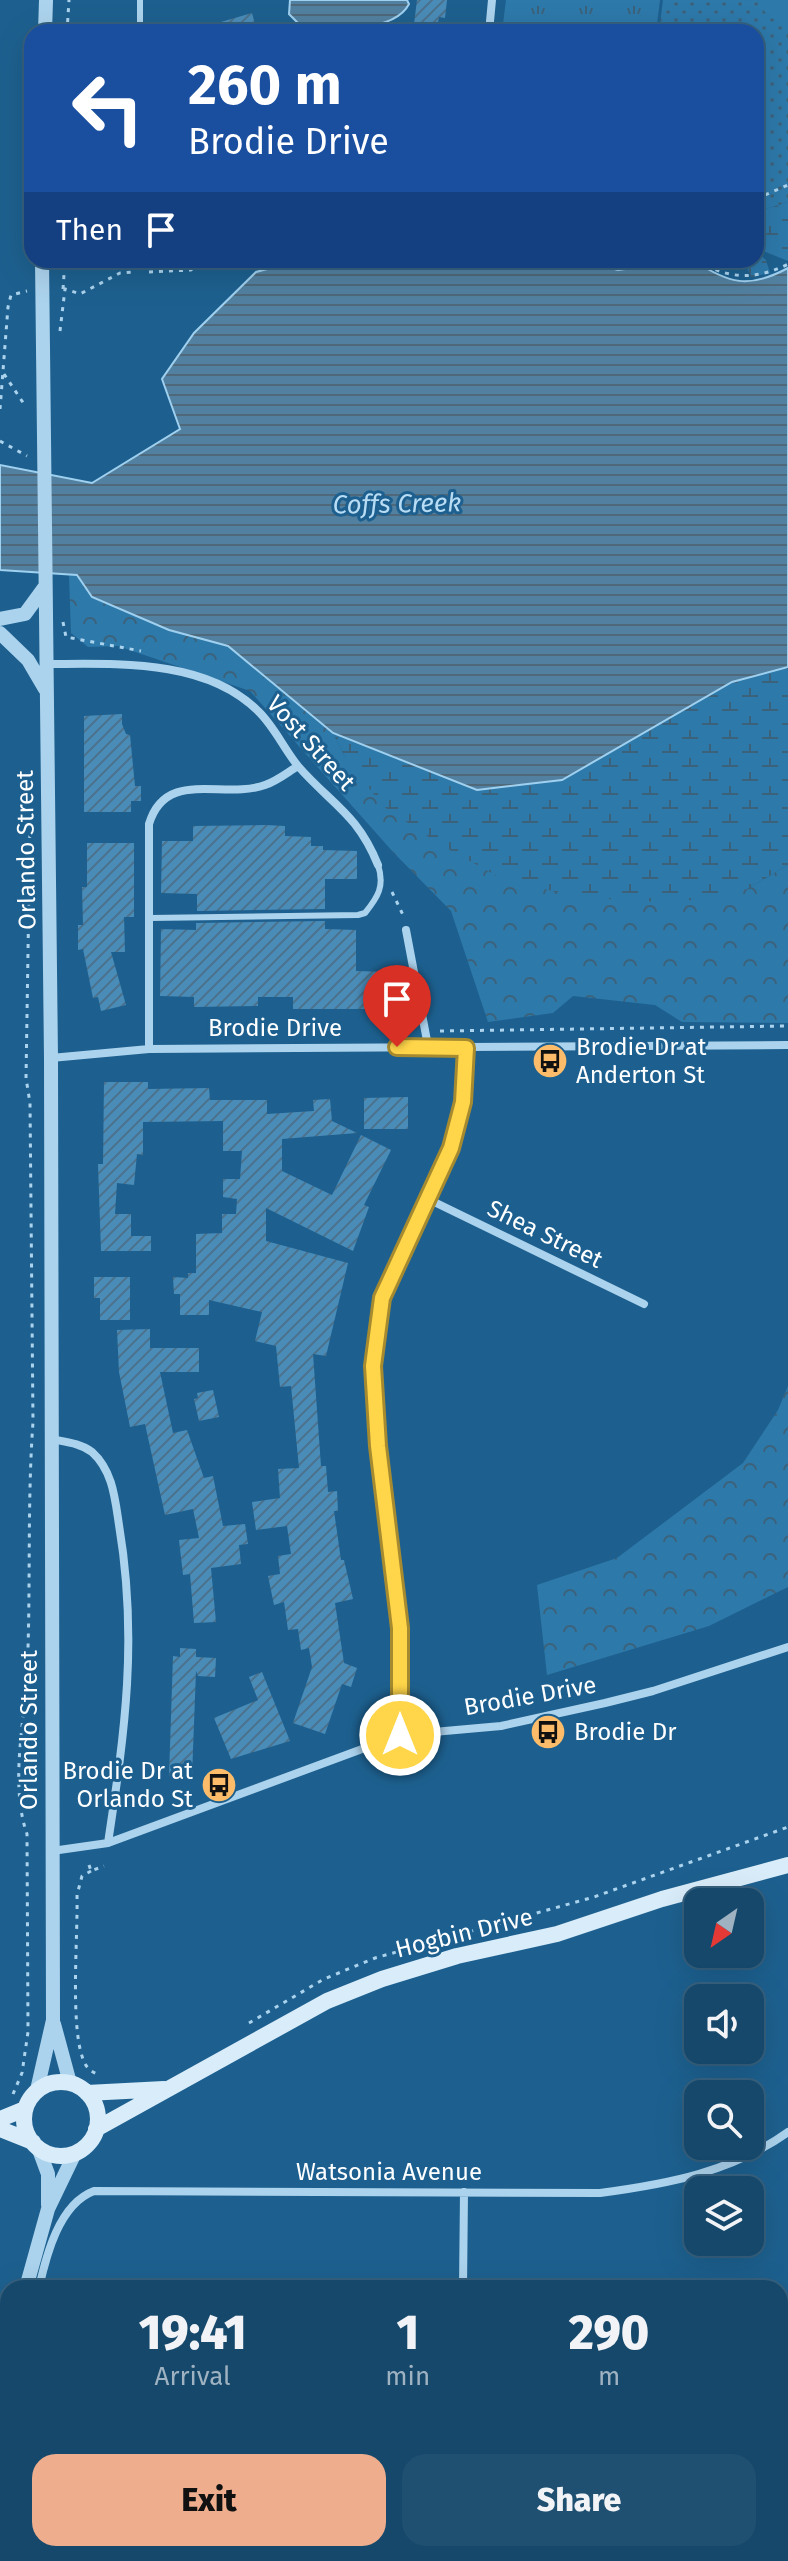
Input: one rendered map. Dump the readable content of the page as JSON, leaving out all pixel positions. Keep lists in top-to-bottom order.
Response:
{
  "streets": {
    "main road": ["Hogbin Drive"],
    "street": [
      "Vost Street",
      "Orlando Street",
      "Brodie Drive",
      "Shea Street",
      "Watsonia Avenue"
    ]
  },
  "crossings": [
    ["Vost Street", "Orlando Street"],
    ["Orlando Street", "Brodie Drive"],
    ["Orlando Street", "Hogbin Drive"]
  ],
  "water": ["Coffs Creek"],
  "places": {
    "bus stop": ["Brodie Dr at Anderton St", "Brodie Dr", "Brodie Dr at Orlando St"]
  },
  "north": "bottom left",
  "page": {
    "turn": ["260 m", "Brodie Drive"],
    "then": "Then",
    "eta": [
      "19:41",
      "Arrival",
      "1",
      "min",
      "290",
      "m"
    ],
    "buttons": ["Exit", "Share"]
  }
}
